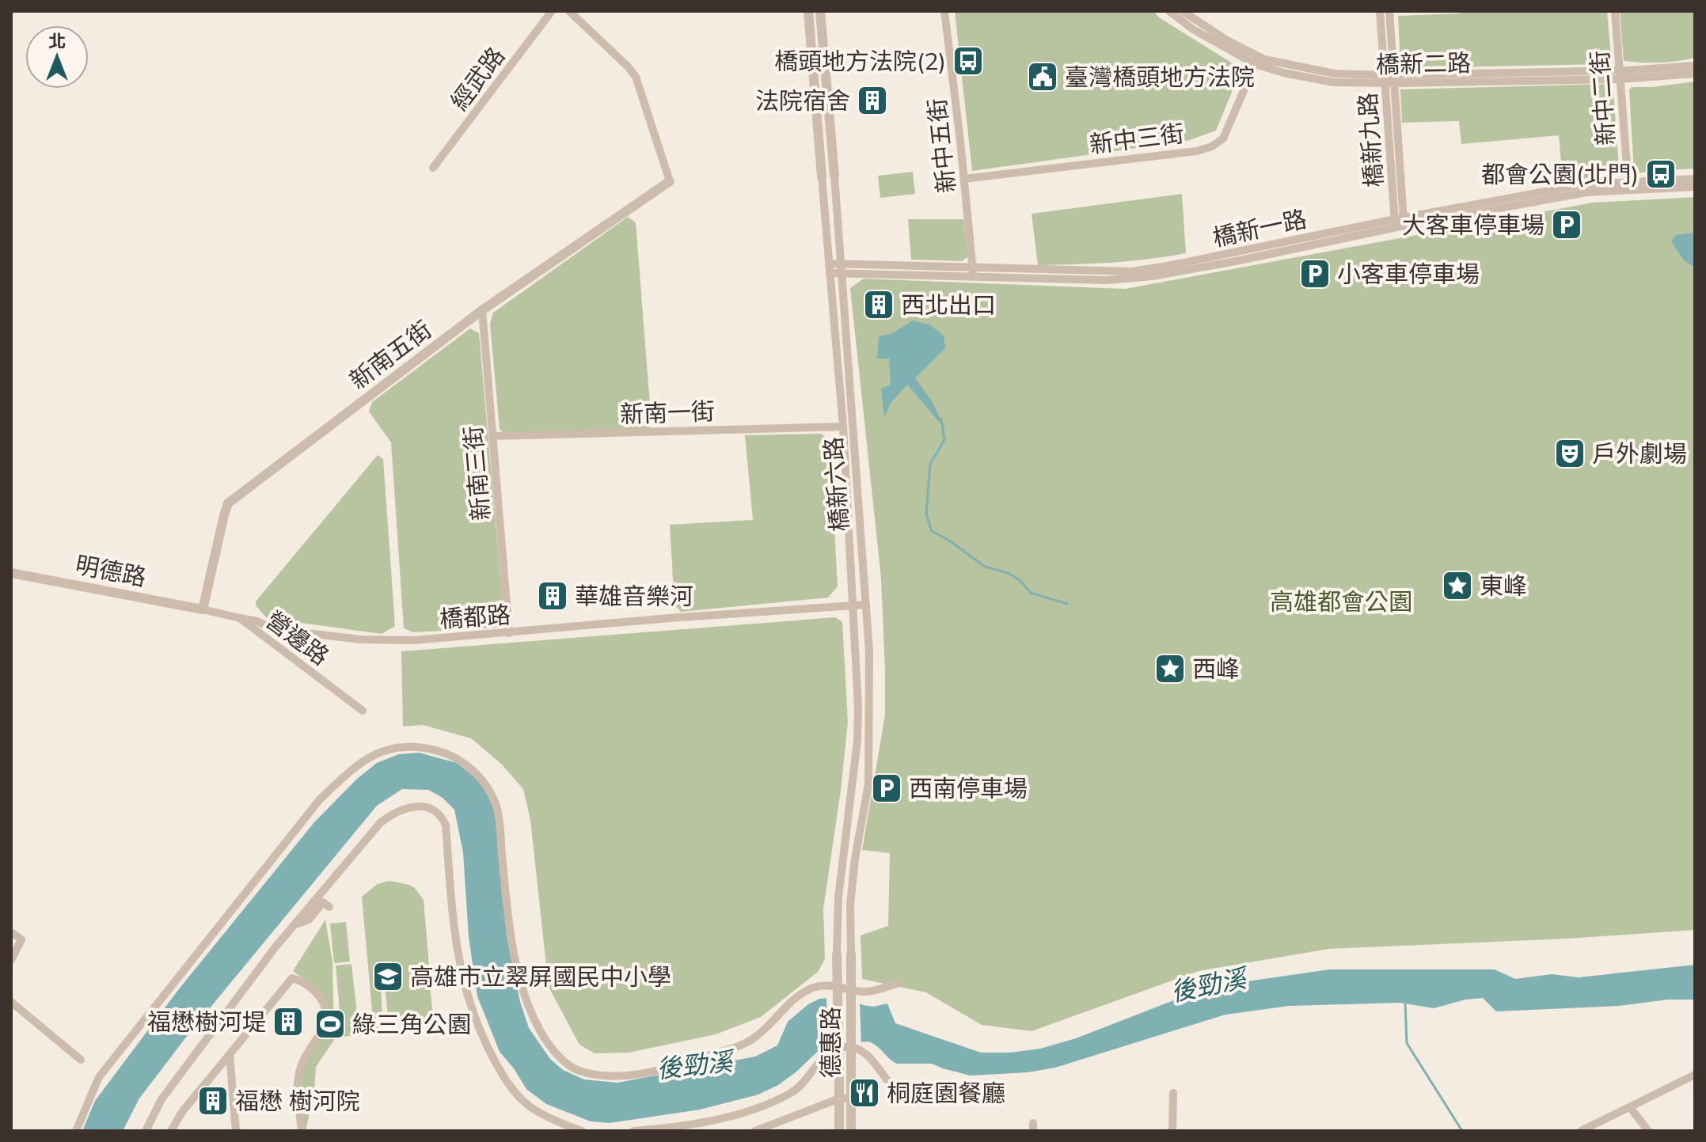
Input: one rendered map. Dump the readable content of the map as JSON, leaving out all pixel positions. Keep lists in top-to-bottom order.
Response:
{
  "streets": {
    "street": [
      "橋新二路",
      "經武路",
      "新中二街",
      "新中三街",
      "橋新九路",
      "新中五街",
      "橋新一路",
      "新南五街",
      "新南一街",
      "新南三街",
      "橋新六路",
      "明德路",
      "橋都路",
      "營邊路",
      "德惠路"
    ]
  },
  "crossings": [
    ["橋新二路", "新中二街"],
    ["橋新二路", "新中三街"],
    ["橋新二路", "橋新九路"],
    ["新中二街", "橋新一路"],
    ["新中三街", "新中五街"],
    ["橋新九路", "橋新一路"],
    ["新中五街", "橋新一路"],
    ["橋新一路", "橋新六路"],
    ["新南五街", "新南三街"],
    ["新南五街", "明德路"],
    ["新南五街", "營邊路"],
    ["新南一街", "新南三街"],
    ["新南一街", "橋新六路"],
    ["新南三街", "橋都路"],
    ["橋新六路", "橋都路"],
    ["橋新六路", "德惠路"],
    ["明德路", "營邊路"],
    ["橋都路", "營邊路"]
  ],
  "water": ["後勁溪"],
  "parks": ["高雄都會公園"],
  "places": {
    "bus stop": ["橋頭地方法院(2)", "都會公園(北門)"],
    "public building": ["臺灣橋頭地方法院"],
    "building": [
      "法院宿舍",
      "西北出口",
      "華雄音樂河",
      "福懋樹河堤",
      "福懋 樹河院"
    ],
    "parking": ["大客車停車場", "小客車停車場", "西南停車場"],
    "theatre": ["戶外劇場"],
    "place": ["東峰", "西峰"],
    "school or university": ["高雄市立翠屏國民中小學"],
    "sports": ["綠三角公園"],
    "restaurant": ["桐庭園餐廳"]
  },
  "north": "top"
}
